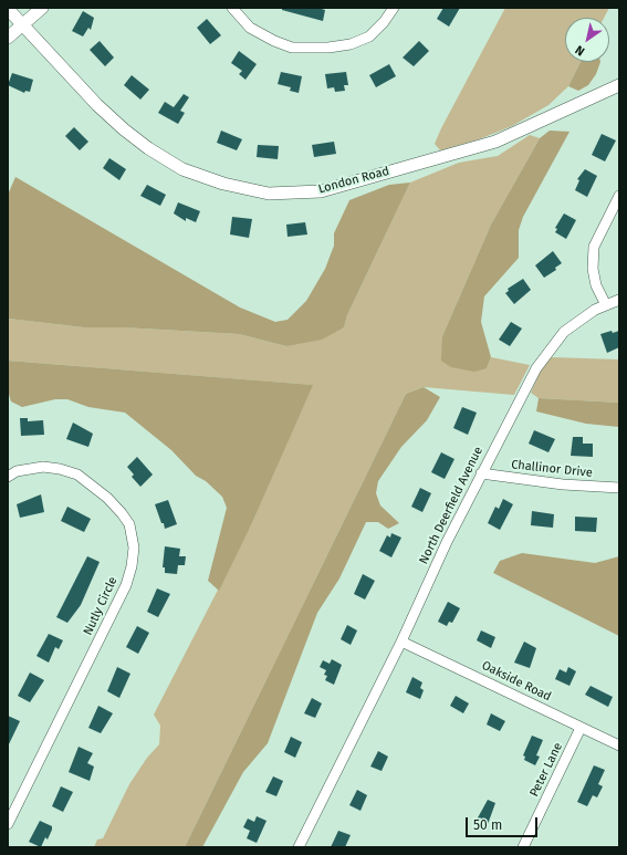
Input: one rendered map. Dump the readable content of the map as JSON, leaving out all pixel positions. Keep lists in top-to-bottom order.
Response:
{
  "streets": {
    "street": [
      "London Road",
      "Challinor Drive",
      "North Deerfield Avenue",
      "Nutly Circle",
      "Oakside Road",
      "Peter Lane"
    ]
  },
  "crossings": [
    ["Challinor Drive", "North Deerfield Avenue"],
    ["North Deerfield Avenue", "Oakside Road"],
    ["Oakside Road", "Peter Lane"]
  ],
  "scale_bar": "50 m",
  "north": "bottom left"
}
